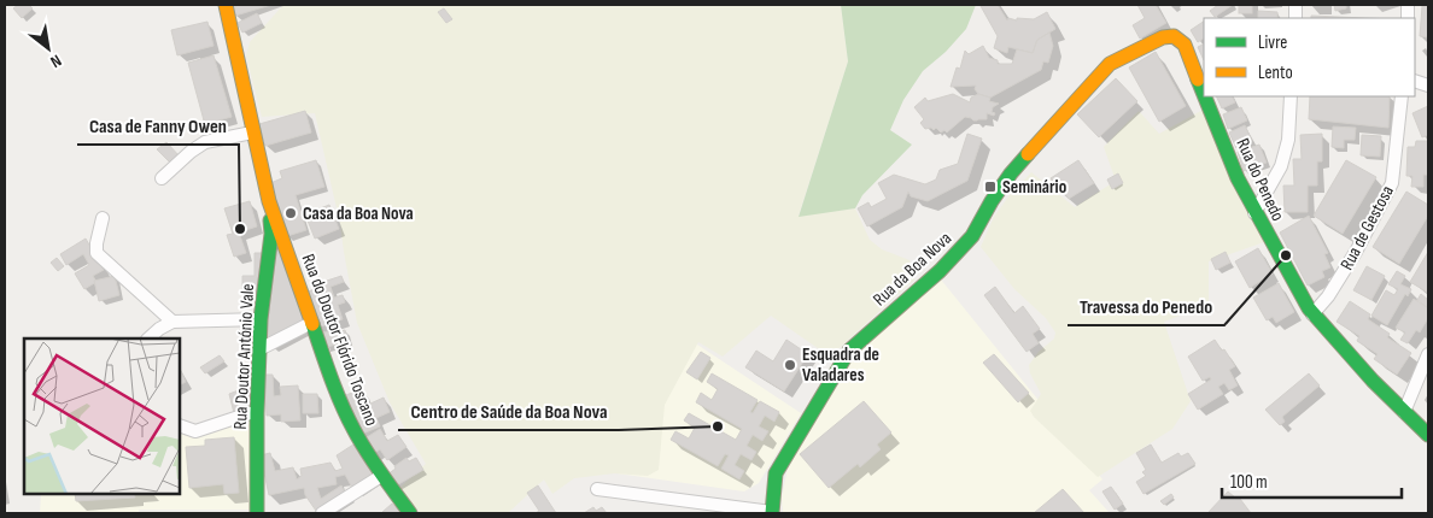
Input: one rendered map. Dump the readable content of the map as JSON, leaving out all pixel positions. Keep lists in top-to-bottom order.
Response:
{
  "streets": {
    "street": [
      "Rua do Penedo",
      "Rua de Gestosa",
      "Rua da Boa Nova",
      "Rua do Doutor Flórido Toscano",
      "Rua Doutor António Vale"
    ]
  },
  "crossings": [
    ["Rua do Penedo", "Rua de Gestosa"],
    ["Rua do Penedo", "Rua da Boa Nova"],
    ["Rua do Doutor Flórido Toscano", "Rua Doutor António Vale"]
  ],
  "places": {
    "transit": ["Seminário"],
    "other": [
      "Casa da Boa Nova",
      "Casa de Fanny Owen",
      "Travessa do Penedo",
      "Esquadra de Valadares",
      "Centro de Saúde da Boa Nova"
    ]
  },
  "legend": ["Livre", "Lento"],
  "scale_bar": "100 m",
  "north": "bottom right"
}
